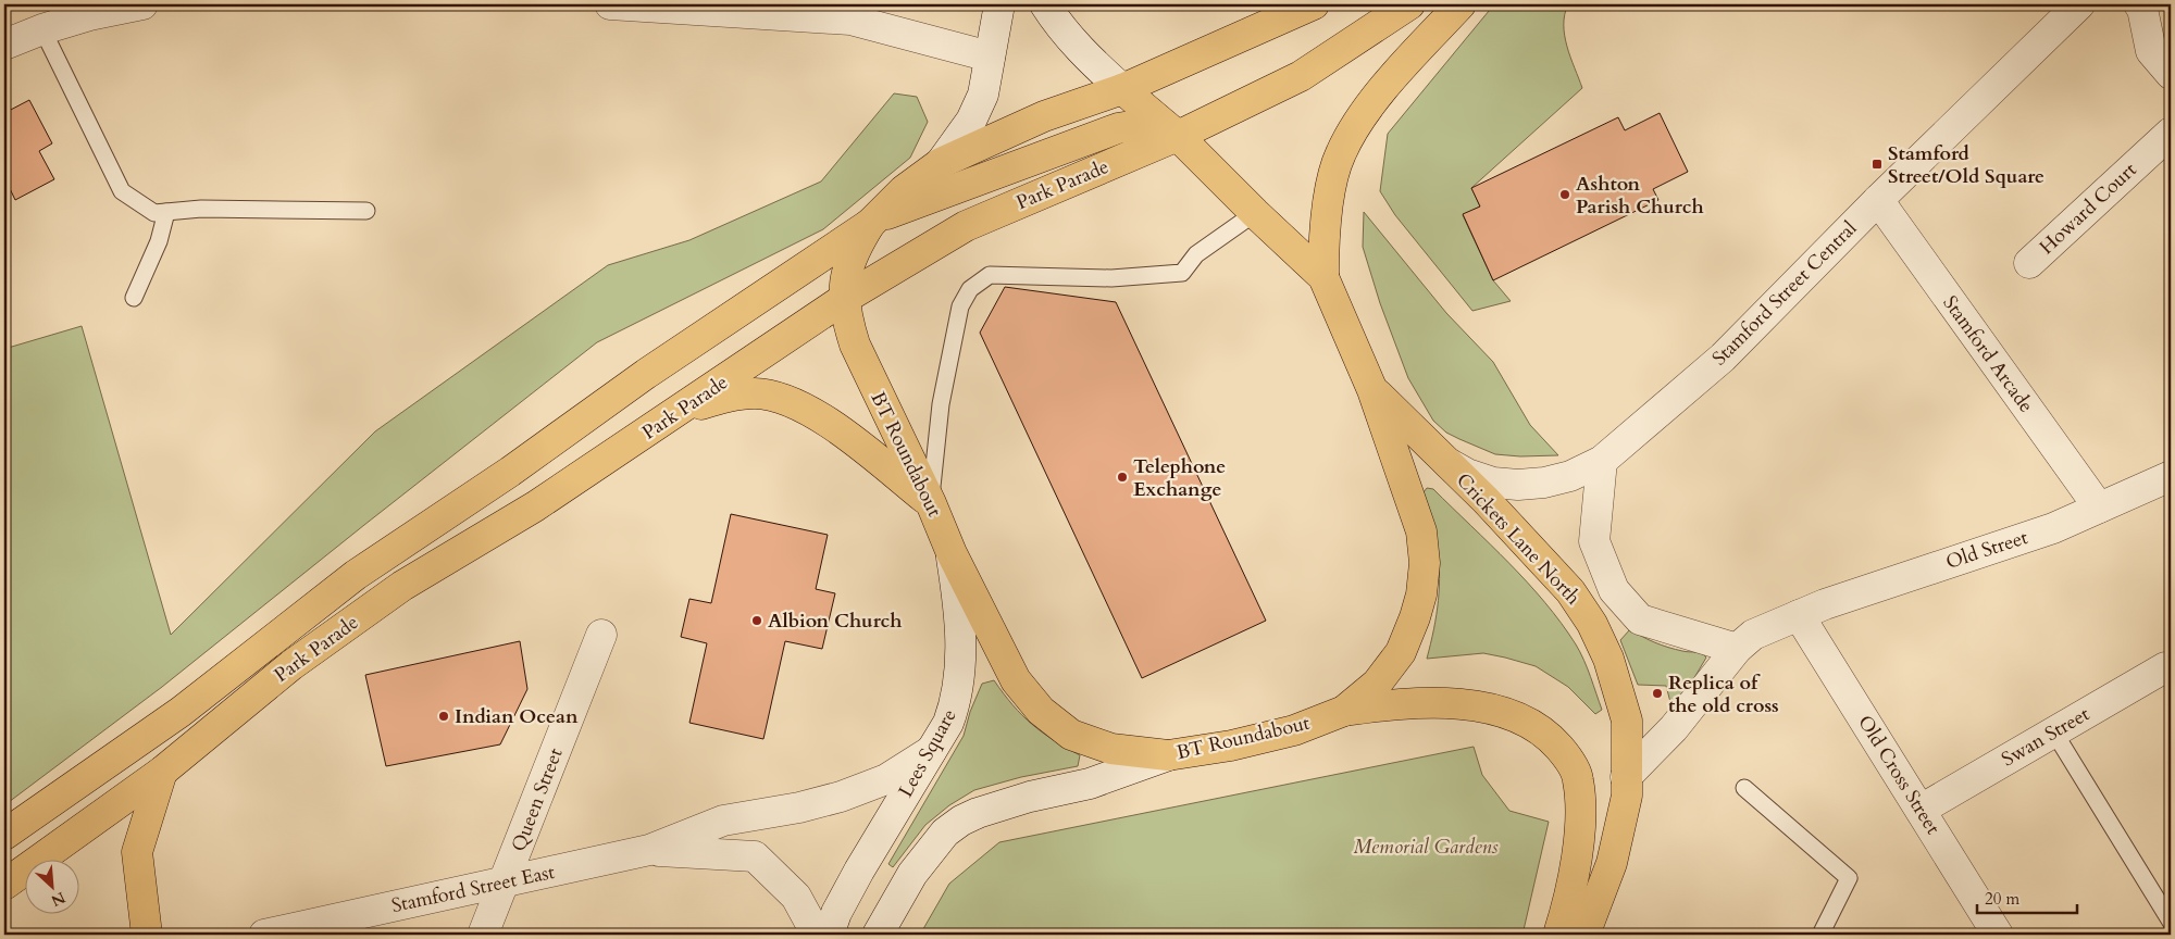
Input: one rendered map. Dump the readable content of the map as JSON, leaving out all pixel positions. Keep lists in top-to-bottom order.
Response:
{
  "streets": {
    "highway": ["Park Parade", "BT Roundabout", "Crickets Lane North"],
    "street": [
      "Howard Court",
      "Stamford Street Central",
      "Stamford Arcade",
      "Old Street",
      "Swan Street",
      "Lees Square",
      "Old Cross Street",
      "Queen Street",
      "Stamford Street East"
    ]
  },
  "crossings": [
    ["Park Parade", "BT Roundabout"],
    ["Stamford Street Central", "Stamford Arcade"],
    ["Stamford Street Central", "Crickets Lane North"],
    ["Stamford Arcade", "Old Street"],
    ["BT Roundabout", "Crickets Lane North"],
    ["BT Roundabout", "Lees Square"],
    ["Crickets Lane North", "Old Street"],
    ["Old Street", "Old Cross Street"],
    ["Swan Street", "Old Cross Street"],
    ["Lees Square", "Stamford Street East"],
    ["Queen Street", "Stamford Street East"]
  ],
  "parks": ["Memorial Gardens"],
  "places": {
    "transit": ["Stamford Street/Old Square"],
    "other": [
      "Ashton Parish Church",
      "Telephone Exchange",
      "Albion Church",
      "Replica of the old cross",
      "Indian Ocean"
    ]
  },
  "scale_bar": "20 m",
  "north": "bottom right"
}
